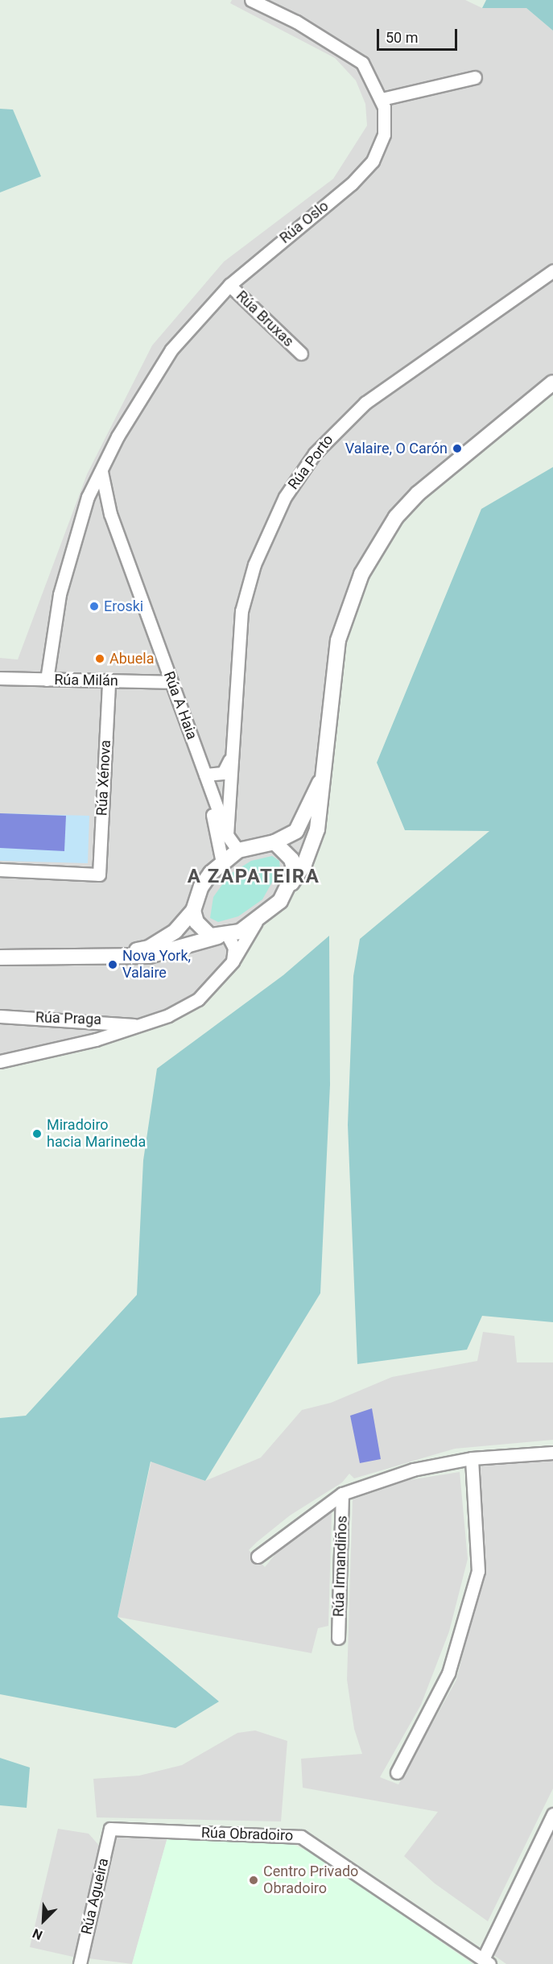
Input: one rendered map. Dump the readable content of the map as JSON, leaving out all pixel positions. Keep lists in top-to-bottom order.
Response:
{
  "streets": {
    "street": [
      "Rúa Oslo",
      "Rúa Bruxas",
      "Rúa Porto",
      "Rúa Milán",
      "Rúa A Haia",
      "Rúa Xénova",
      "Rúa Praga",
      "Rúa Irmandiños",
      "Rúa Obradoiro",
      "Rúa Agueira"
    ]
  },
  "crossings": [
    ["Rúa Oslo", "Rúa Bruxas"],
    ["Rúa Oslo", "Rúa Milán"],
    ["Rúa Oslo", "Rúa A Haia"],
    ["Rúa Porto", "Rúa A Haia"],
    ["Rúa Milán", "Rúa A Haia"],
    ["Rúa Milán", "Rúa Xénova"],
    ["Rúa Obradoiro", "Rúa Agueira"]
  ],
  "districts": ["A ZAPATEIRA"],
  "places": [
    "Valaire, O Carón",
    "Eroski",
    "Abuela",
    "Nova York, Valaire",
    "Miradoiro hacia Marineda",
    "Centro Privado Obradoiro"
  ],
  "scale_bar": "50 m",
  "north": "bottom left"
}
